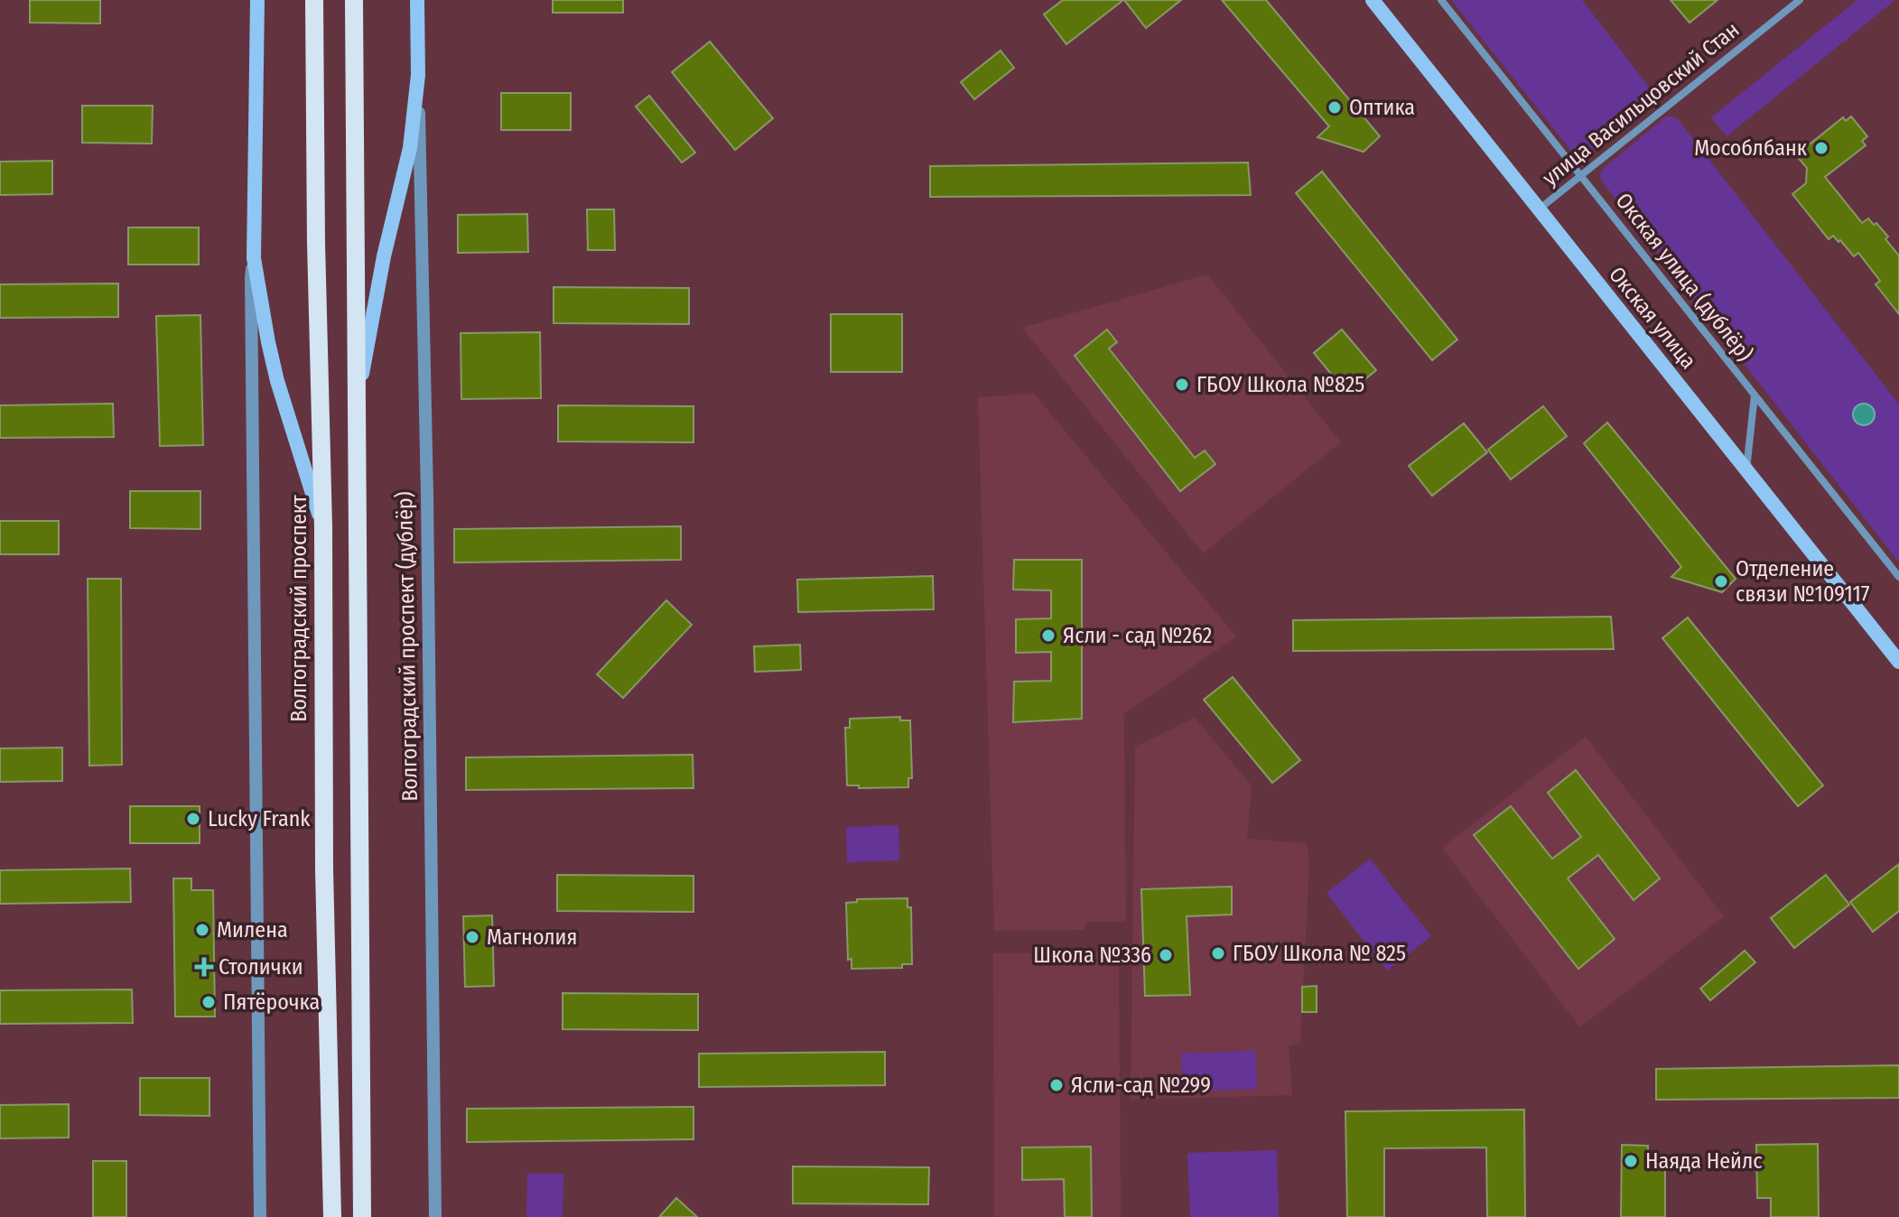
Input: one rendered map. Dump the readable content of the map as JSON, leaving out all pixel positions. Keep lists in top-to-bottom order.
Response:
{
  "streets": {
    "main road": ["Окская улица", "Волгоградский проспект", "Волгоградский проспект (дублёр)"],
    "street": ["улица Васильцовский Стан", "Окская улица (дублёр)"]
  },
  "crossings": [
    ["улица Васильцовский Стан", "Окская улица (дублёр)"],
    ["улица Васильцовский Стан", "Окская улица"]
  ],
  "places": {
    "other": [
      "Оптика",
      "Мособлбанк",
      "ГБОУ Школа №825",
      "Отделение связи №109117",
      "Ясли - сад №262",
      "Lucky Frank",
      "Милена",
      "Магнолия",
      "ГБОУ Школа № 825",
      "Школа №336",
      "Пятёрочка",
      "Ясли-сад №299",
      "Наяда Нейлс"
    ],
    "health": ["Столички"]
  }
}
